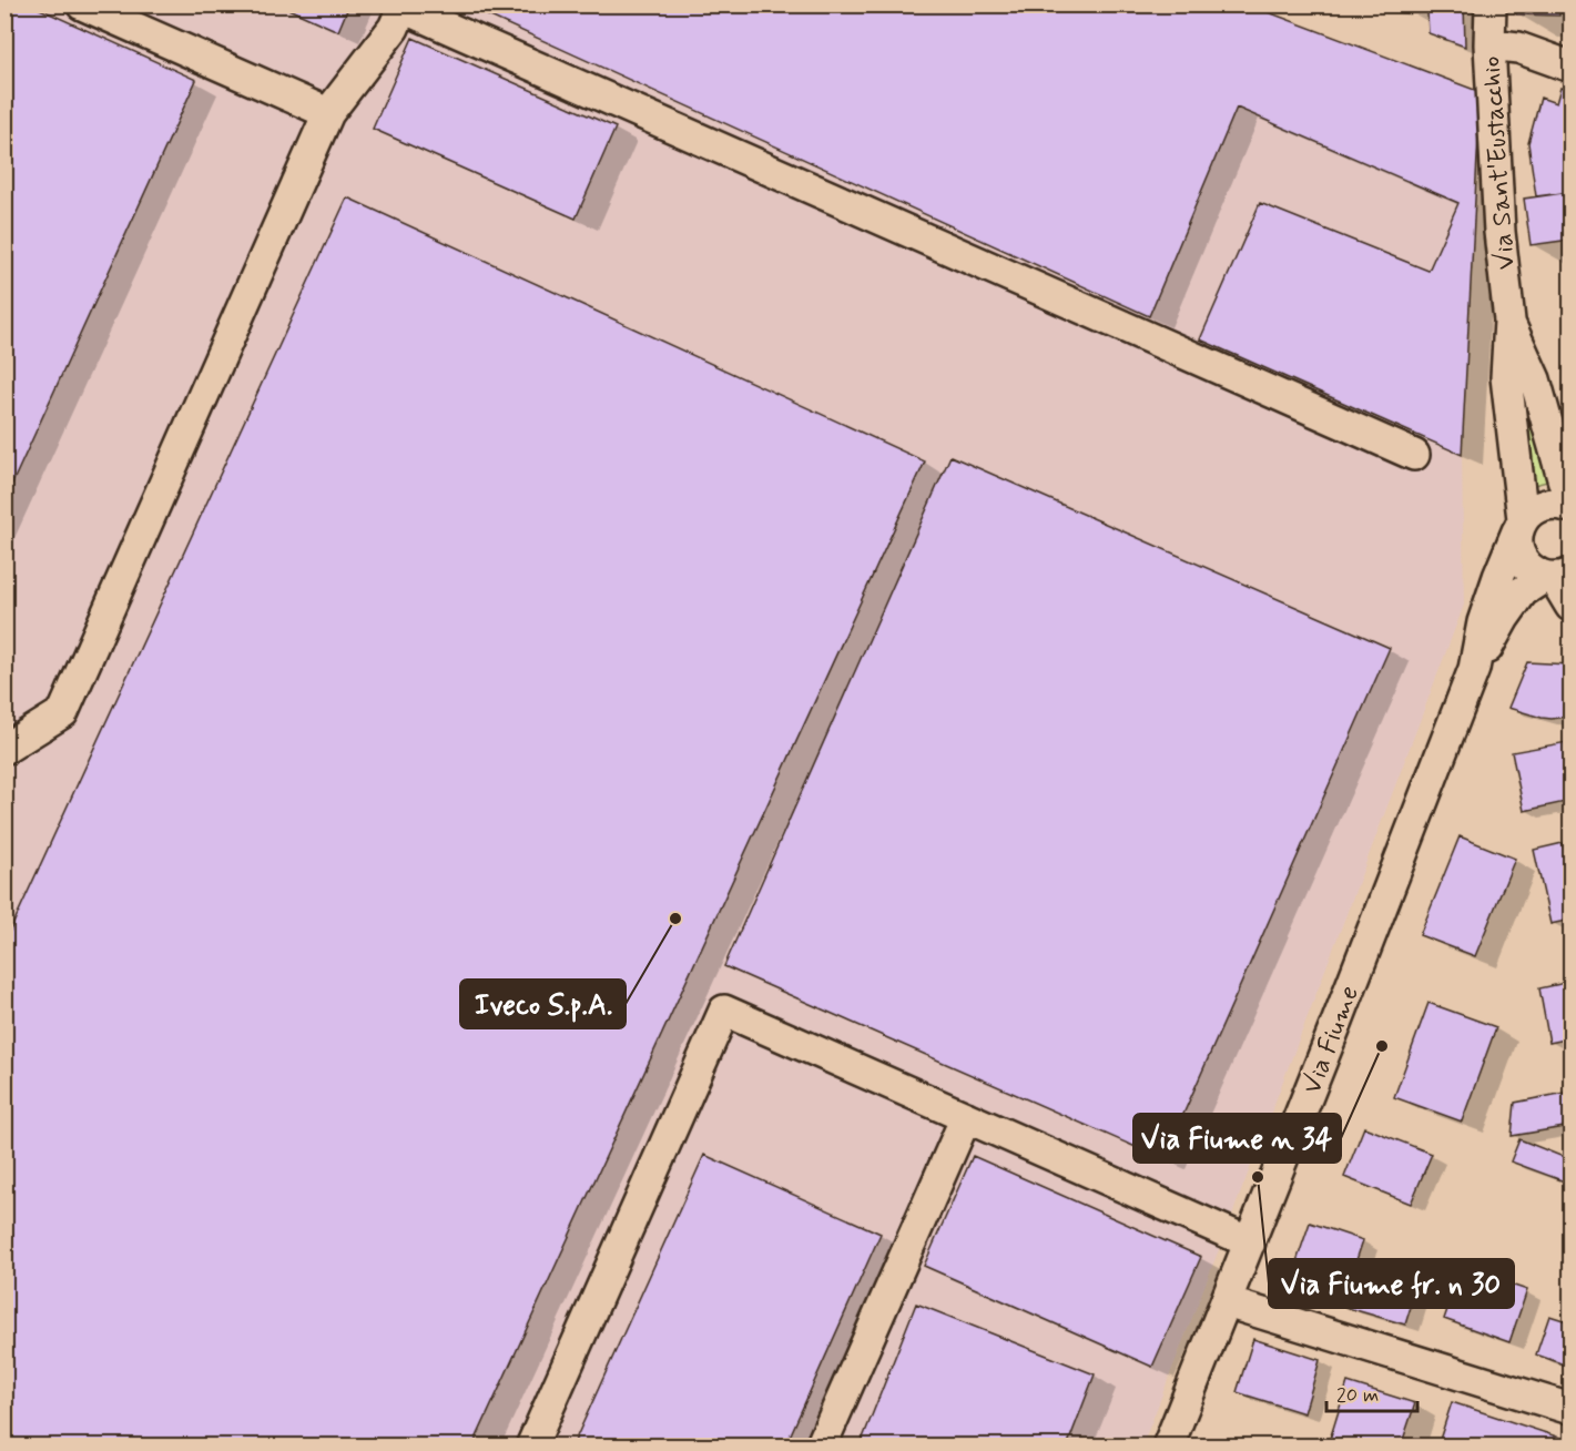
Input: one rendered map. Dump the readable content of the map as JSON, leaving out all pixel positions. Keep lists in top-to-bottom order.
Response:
{
  "streets": {
    "street": ["Via Sant'Eustacchio", "Via Fiume"]
  },
  "crossings": [
    ["Via Sant'Eustacchio", "Via Fiume"]
  ],
  "places": ["Iveco S.p.A.", "Via Fiume n 34", "Via Fiume fr. n 30"],
  "scale_bar": "20 m"
}
